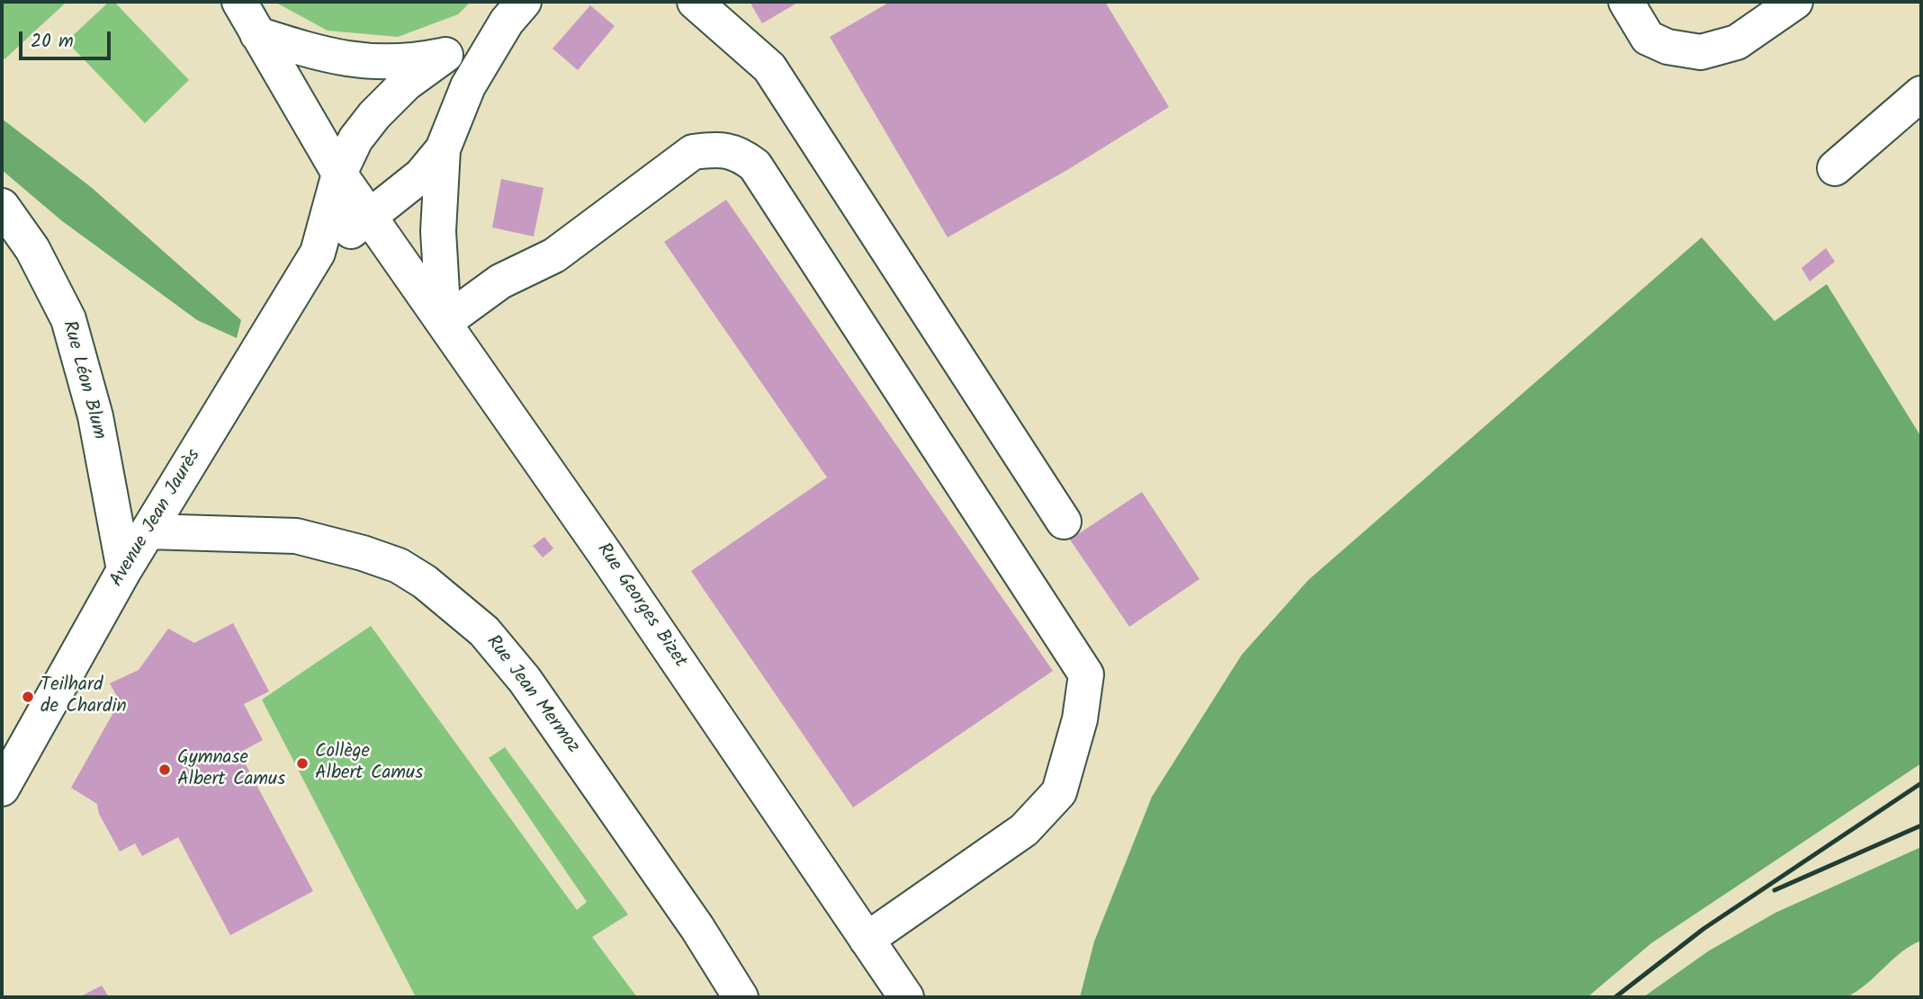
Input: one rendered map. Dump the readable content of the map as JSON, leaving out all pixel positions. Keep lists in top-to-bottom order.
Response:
{
  "streets": {
    "street": [
      "Rue Léon Blum",
      "Avenue Jean Jaurès",
      "Rue Georges Bizet",
      "Rue Jean Mermoz"
    ]
  },
  "crossings": [
    ["Rue Léon Blum", "Avenue Jean Jaurès"],
    ["Avenue Jean Jaurès", "Rue Georges Bizet"],
    ["Avenue Jean Jaurès", "Rue Jean Mermoz"]
  ],
  "places": ["Teilhard de Chardin", "Collège Albert Camus", "Gymnase Albert Camus"],
  "scale_bar": "20 m"
}
